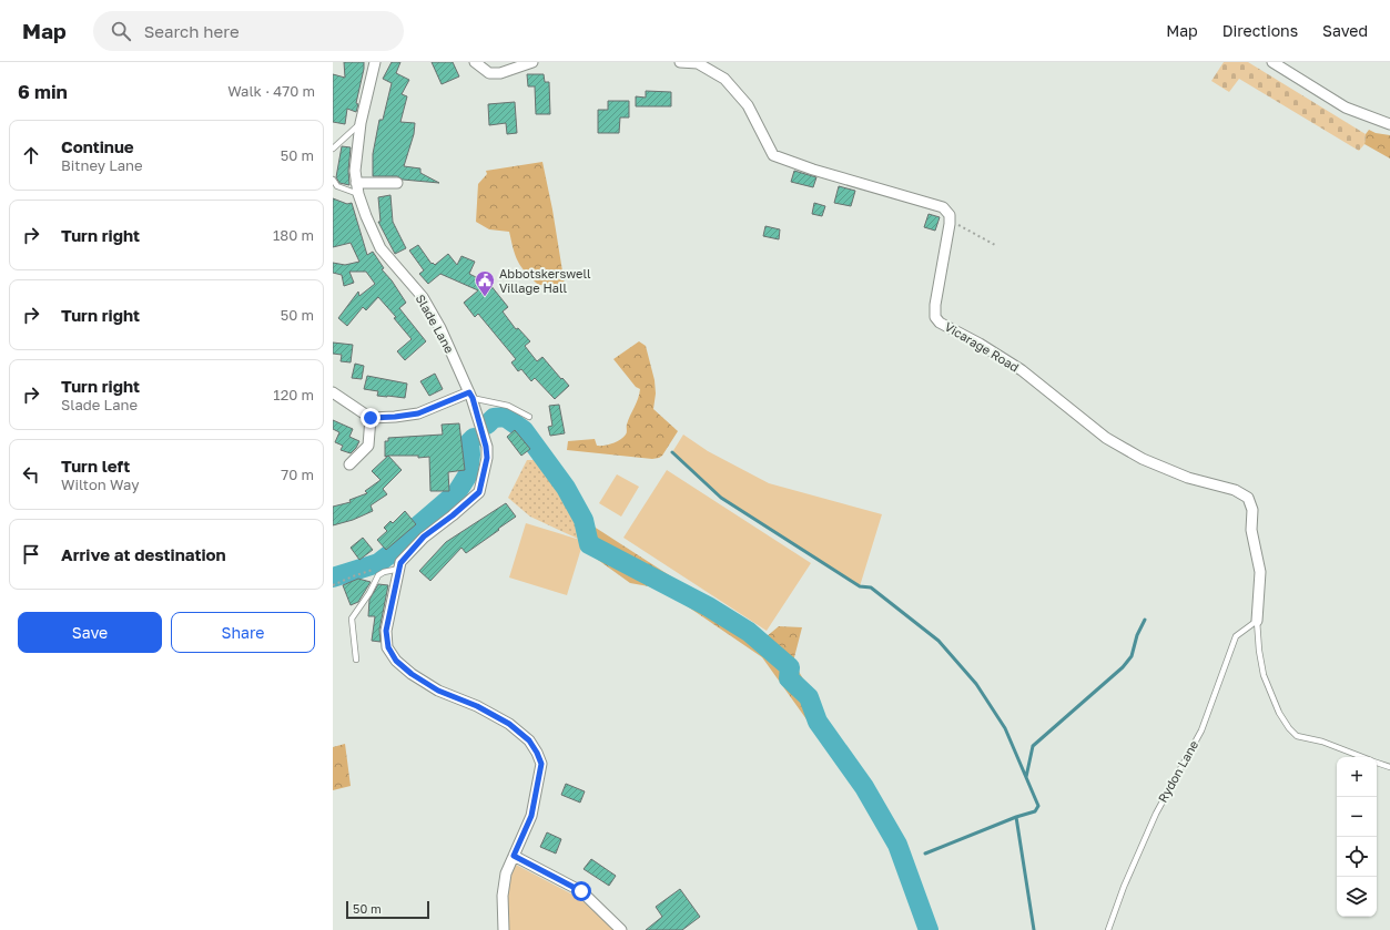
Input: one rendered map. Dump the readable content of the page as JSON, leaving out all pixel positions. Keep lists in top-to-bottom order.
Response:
{
  "streets": {
    "street": ["Slade Lane", "Vicarage Road"],
    "lane": ["Rydon Lane"]
  },
  "crossings": [
    ["Vicarage Road", "Rydon Lane"]
  ],
  "places": {
    "public building": ["Abbotskerswell Village Hall"]
  },
  "scale_bar": "50 m",
  "page": {
    "header": "Map",
    "search": "Search here",
    "nav": ["Map", "Directions", "Saved"],
    "heading": ["6 min", "Walk · 470 m"],
    "list": [
      ["Continue", "Bitney Lane", "50 m"],
      ["Turn right", "180 m"],
      ["Turn right", "50 m"],
      ["Turn right", "Slade Lane", "120 m"],
      ["Turn left", "Wilton Way", "70 m"],
      "Arrive at destination"
    ],
    "buttons": ["Save", "Share"],
    "map_buttons": ["+", "−"],
    "scale": "50 m"
  }
}
